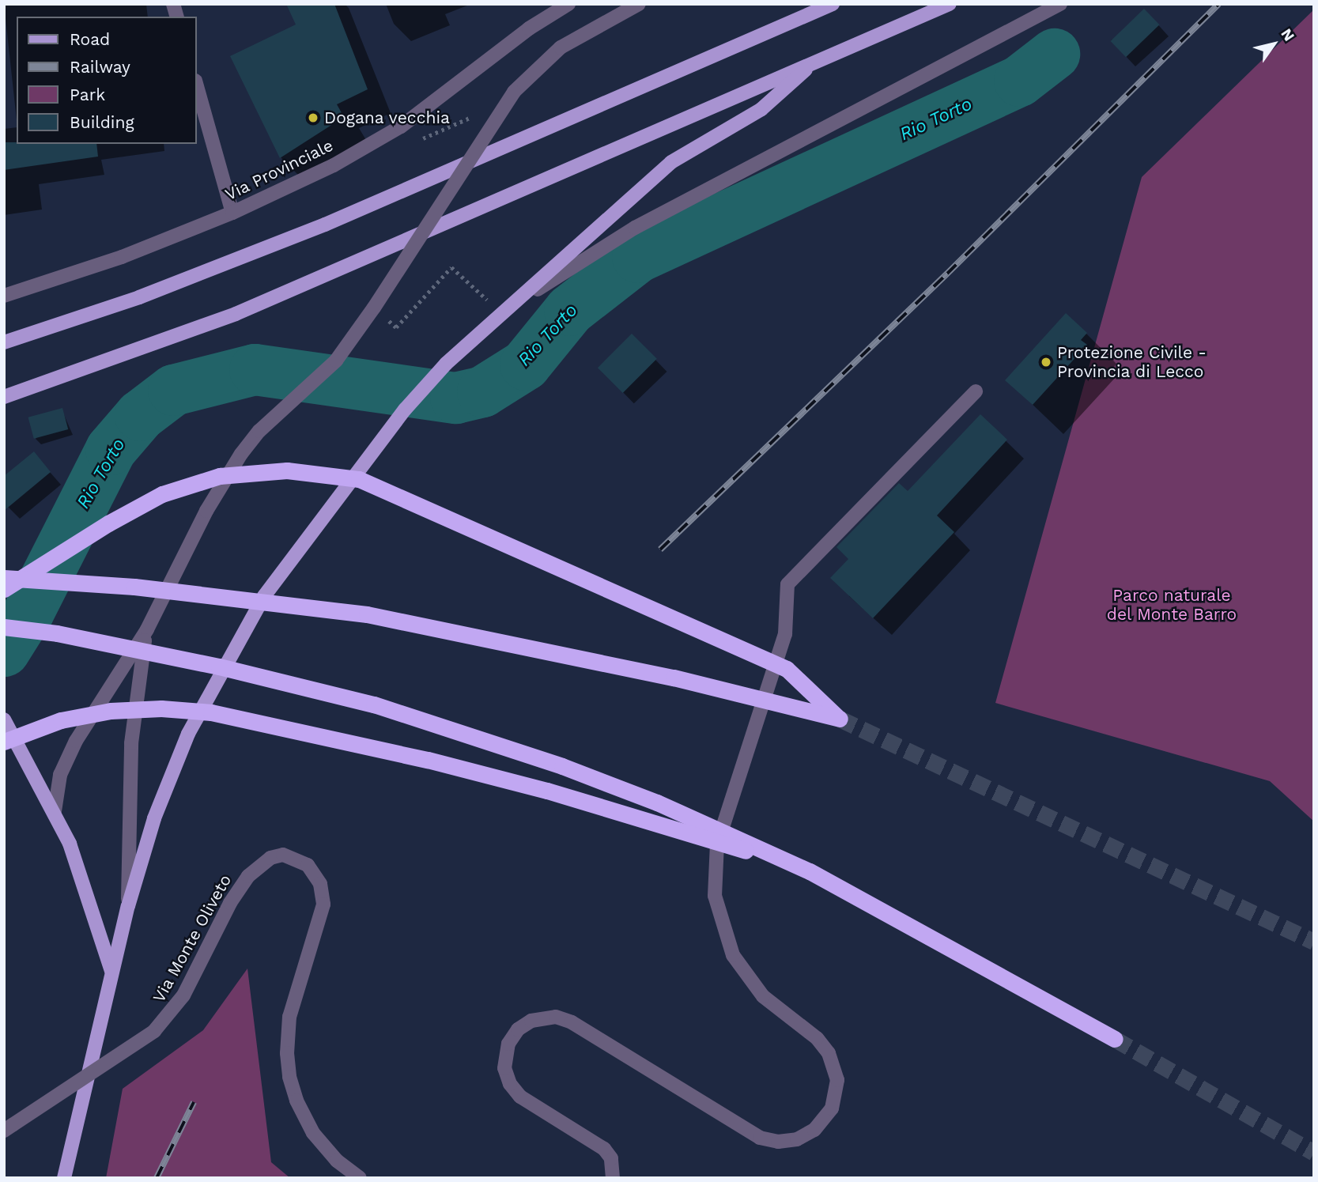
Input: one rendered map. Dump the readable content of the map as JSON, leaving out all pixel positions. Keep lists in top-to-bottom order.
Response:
{
  "streets": {
    "street": ["Via Provinciale", "Via Monte Oliveto"]
  },
  "water": ["Rio Torto"],
  "parks": ["Parco naturale del Monte Barro"],
  "places": ["Dogana vecchia", "Protezione Civile - Provincia di Lecco"],
  "legend": [
    "Road",
    "Railway",
    "Park",
    "Building"
  ],
  "north": "top right"
}
